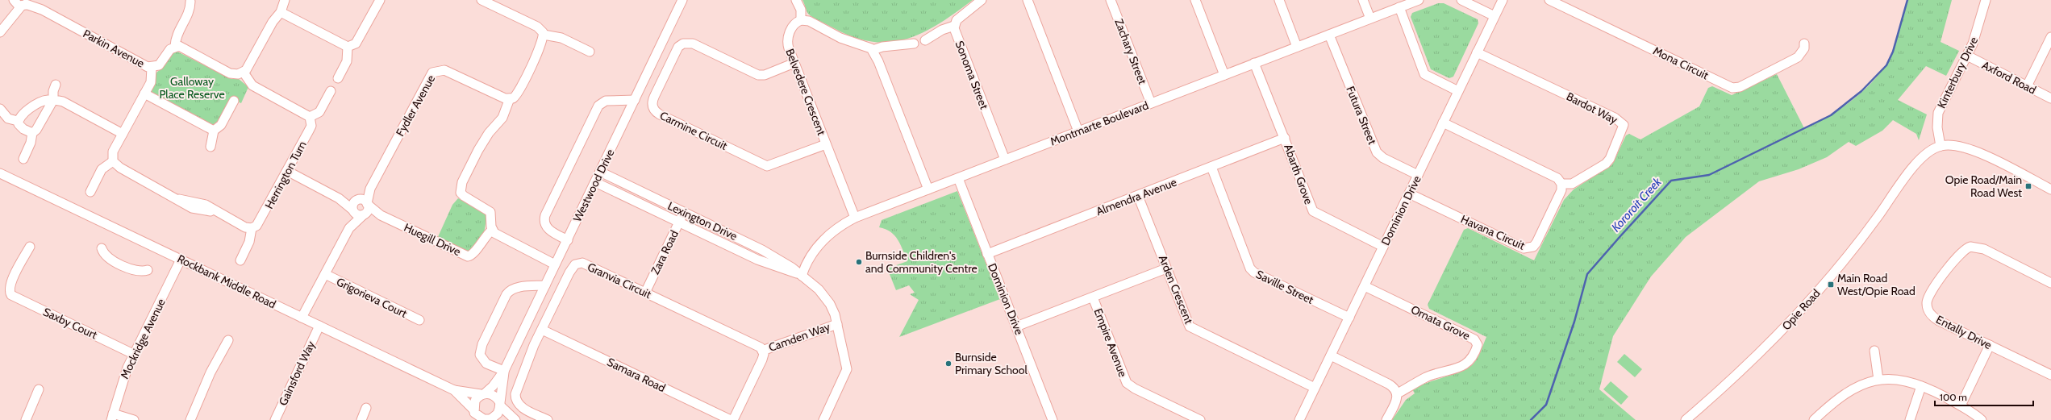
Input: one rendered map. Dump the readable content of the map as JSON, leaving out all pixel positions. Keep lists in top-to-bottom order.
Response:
{
  "streets": {
    "street": [
      "Parkin Avenue",
      "Zachary Street",
      "Mona Circuit",
      "Kinterbury Drive",
      "Sonoma Street",
      "Axford Road",
      "Belvedere Crescent",
      "Fydler Avenue",
      "Bardot Way",
      "Futura Street",
      "Montmarte Boulevard",
      "Carmine Circuit",
      "Abarth Grove",
      "Herrington Turn",
      "Westwood Drive",
      "Almendra Avenue",
      "Dominion Drive",
      "Lexington Drive",
      "Havana Circuit",
      "Huegill Drive",
      "Zara Road",
      "Granvia Circuit",
      "Rockbank Middle Road",
      "Saville Street",
      "Arden Crescent",
      "Grigorieva Court",
      "Opie Road",
      "Ornata Grove",
      "Saxby Court",
      "Entally Drive",
      "Camden Way",
      "Mockridge Avenue",
      "Empire Avenue",
      "Gainsford Way",
      "Samara Road"
    ]
  },
  "crossings": [
    ["Zachary Street", "Montmarte Boulevard"],
    ["Kinterbury Drive", "Axford Road"],
    ["Kinterbury Drive", "Opie Road"],
    ["Sonoma Street", "Montmarte Boulevard"],
    ["Belvedere Crescent", "Montmarte Boulevard"],
    ["Belvedere Crescent", "Carmine Circuit"],
    ["Fydler Avenue", "Huegill Drive"],
    ["Bardot Way", "Dominion Drive"],
    ["Bardot Way", "Havana Circuit"],
    ["Futura Street", "Montmarte Boulevard"],
    ["Futura Street", "Dominion Drive"],
    ["Montmarte Boulevard", "Abarth Grove"],
    ["Montmarte Boulevard", "Dominion Drive"],
    ["Montmarte Boulevard", "Lexington Drive"],
    ["Abarth Grove", "Almendra Avenue"],
    ["Abarth Grove", "Dominion Drive"],
    ["Westwood Drive", "Lexington Drive"],
    ["Westwood Drive", "Rockbank Middle Road"],
    ["Almendra Avenue", "Dominion Drive"],
    ["Almendra Avenue", "Saville Street"],
    ["Almendra Avenue", "Arden Crescent"],
    ["Dominion Drive", "Havana Circuit"],
    ["Dominion Drive", "Saville Street"],
    ["Dominion Drive", "Arden Crescent"],
    ["Dominion Drive", "Ornata Grove"],
    ["Lexington Drive", "Zara Road"],
    ["Lexington Drive", "Camden Way"],
    ["Zara Road", "Granvia Circuit"],
    ["Granvia Circuit", "Camden Way"],
    ["Granvia Circuit", "Samara Road"],
    ["Rockbank Middle Road", "Mockridge Avenue"],
    ["Rockbank Middle Road", "Gainsford Way"],
    ["Saxby Court", "Mockridge Avenue"]
  ],
  "water": ["Kororoit Creek"],
  "parks": ["Galloway Place Reserve"],
  "places": {
    "transit": ["Opie Road/Main Road West", "Main Road West/Opie Road"],
    "other": ["Burnside Children's and Community Centre", "Burnside Primary School"]
  },
  "scale_bar": "100 m"
}
